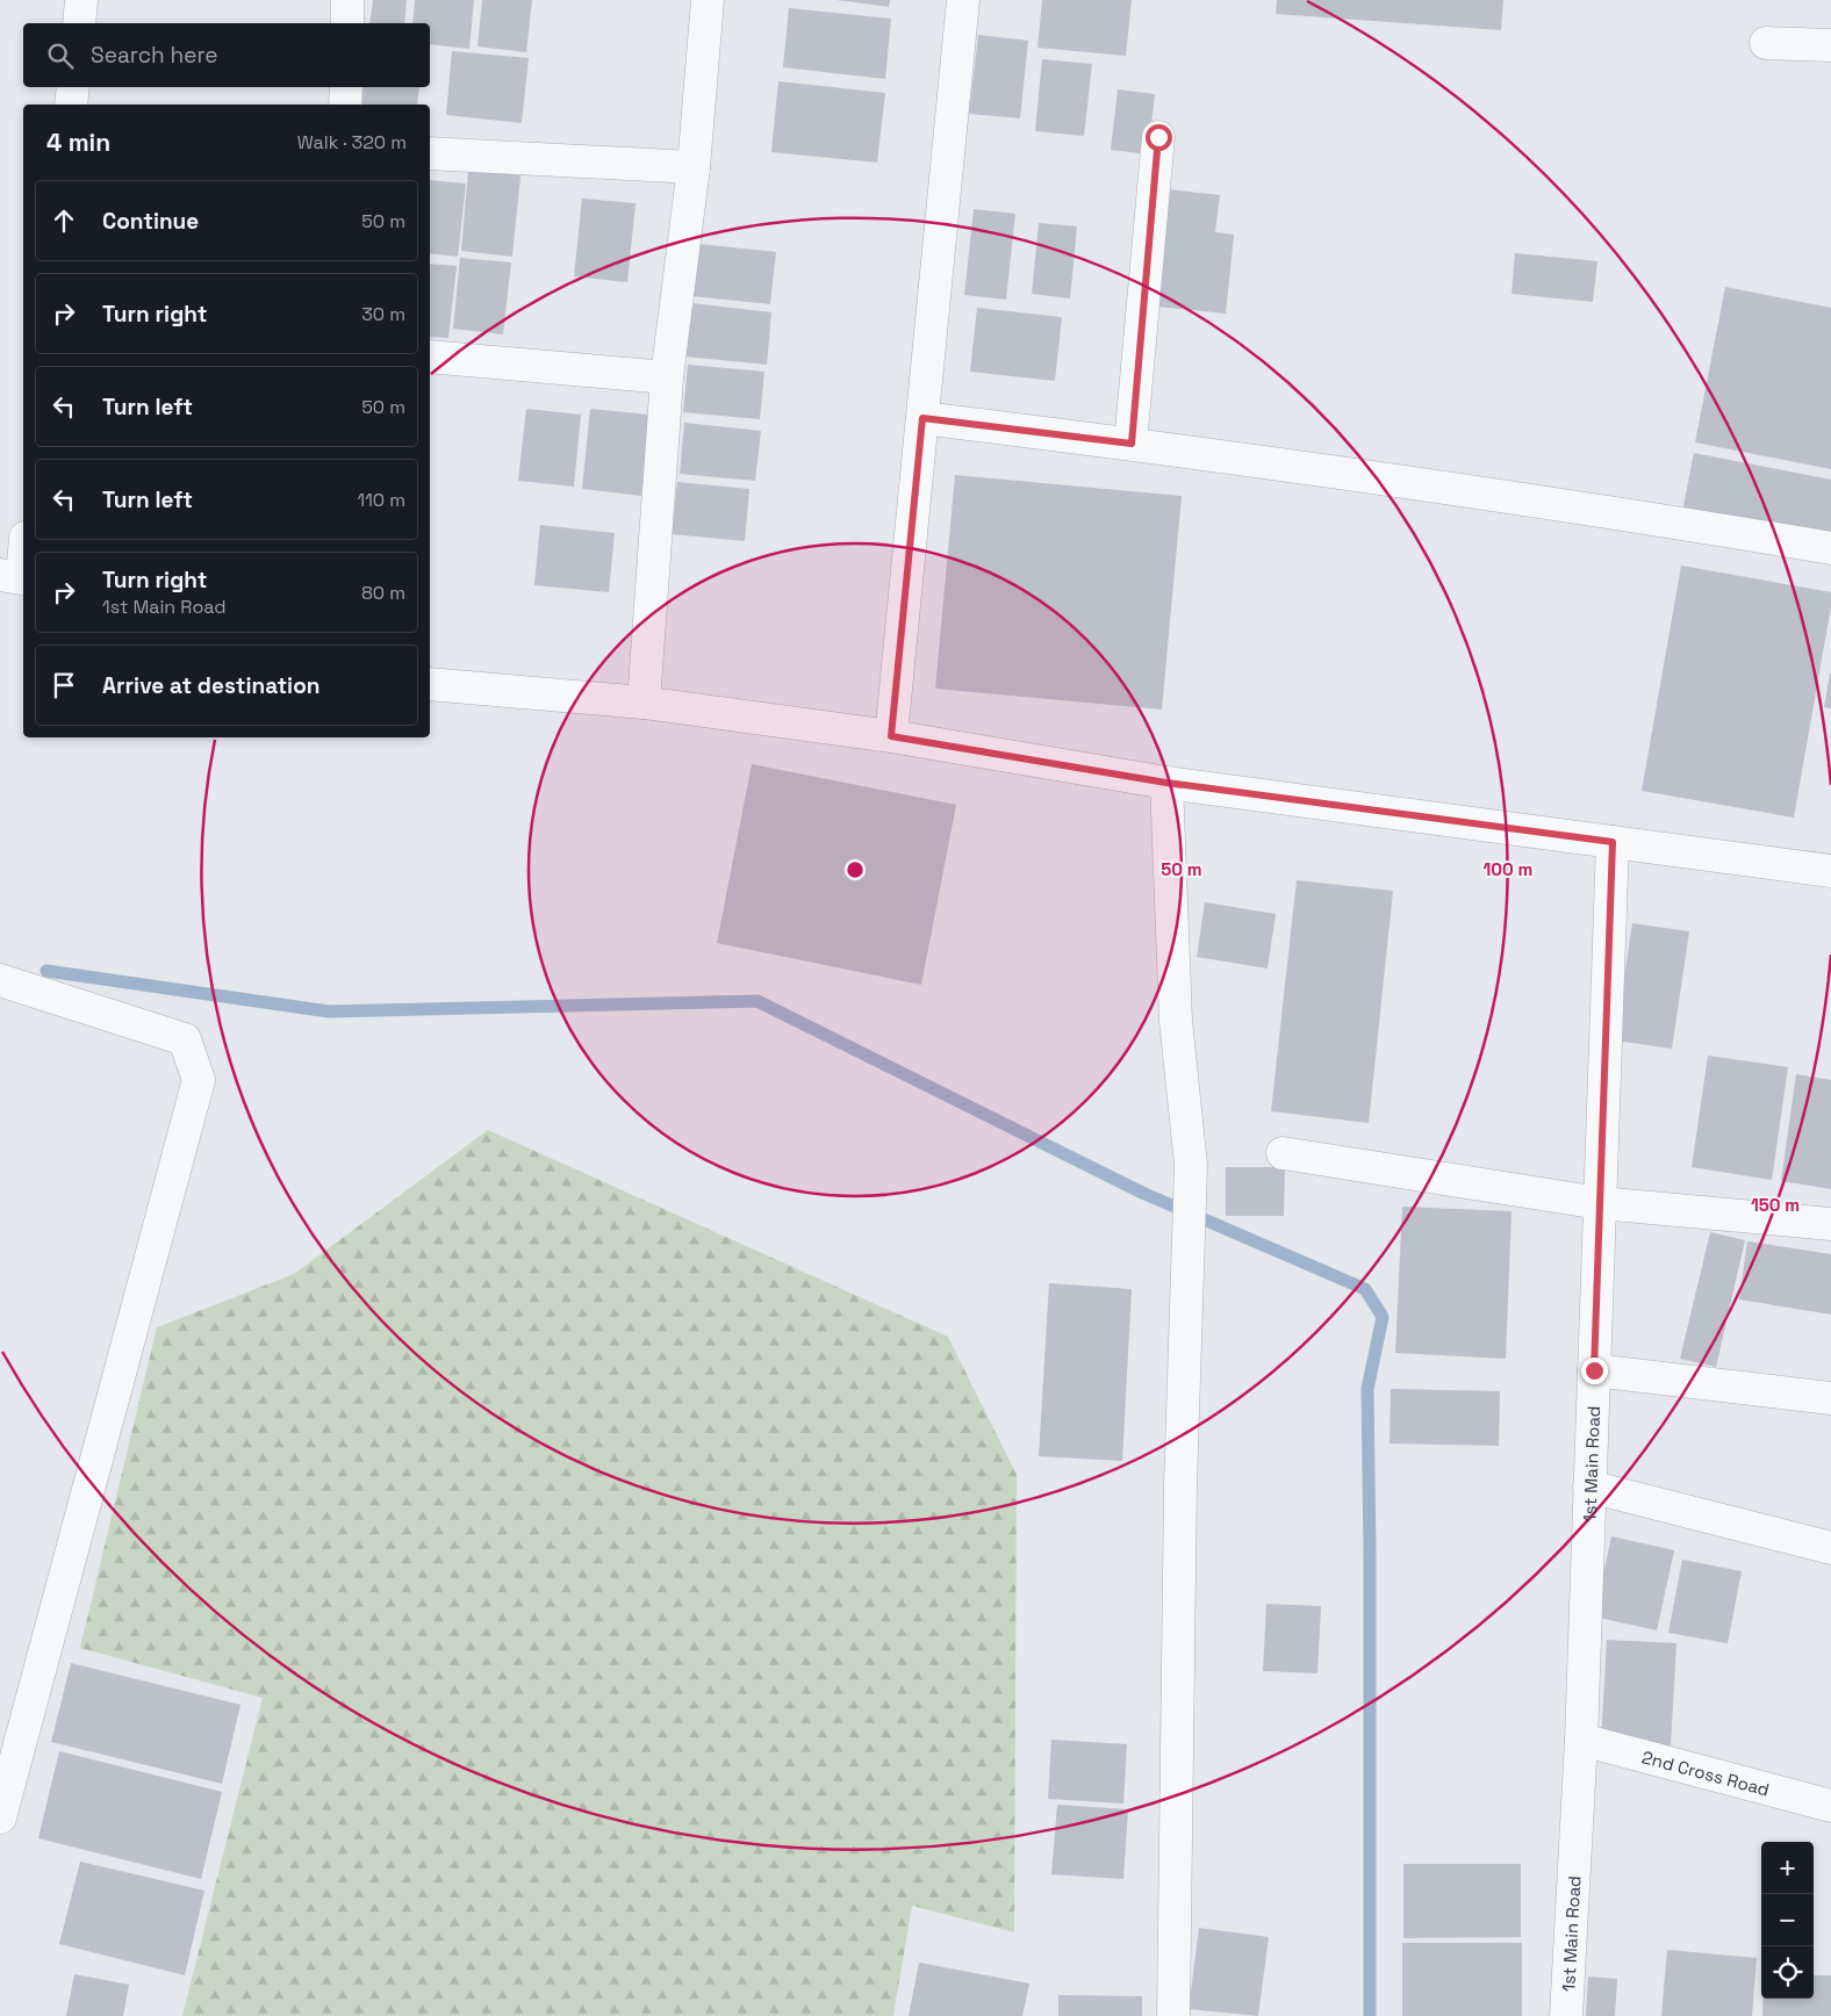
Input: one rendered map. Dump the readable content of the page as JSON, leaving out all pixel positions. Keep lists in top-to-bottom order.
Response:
{
  "streets": {
    "street": ["1st Main Road", "2nd Cross Road"]
  },
  "crossings": [
    ["1st Main Road", "2nd Cross Road"]
  ],
  "page": {
    "search": "Search here",
    "heading": ["4 min", "Walk · 320 m"],
    "list": [
      ["Continue", "50 m"],
      ["Turn right", "30 m"],
      ["Turn left", "50 m"],
      ["Turn left", "110 m"],
      ["Turn right", "1st Main Road", "80 m"],
      "Arrive at destination"
    ],
    "map_buttons": ["+", "−"]
  },
  "rings": ["50 m", "100 m", "150 m"]
}
